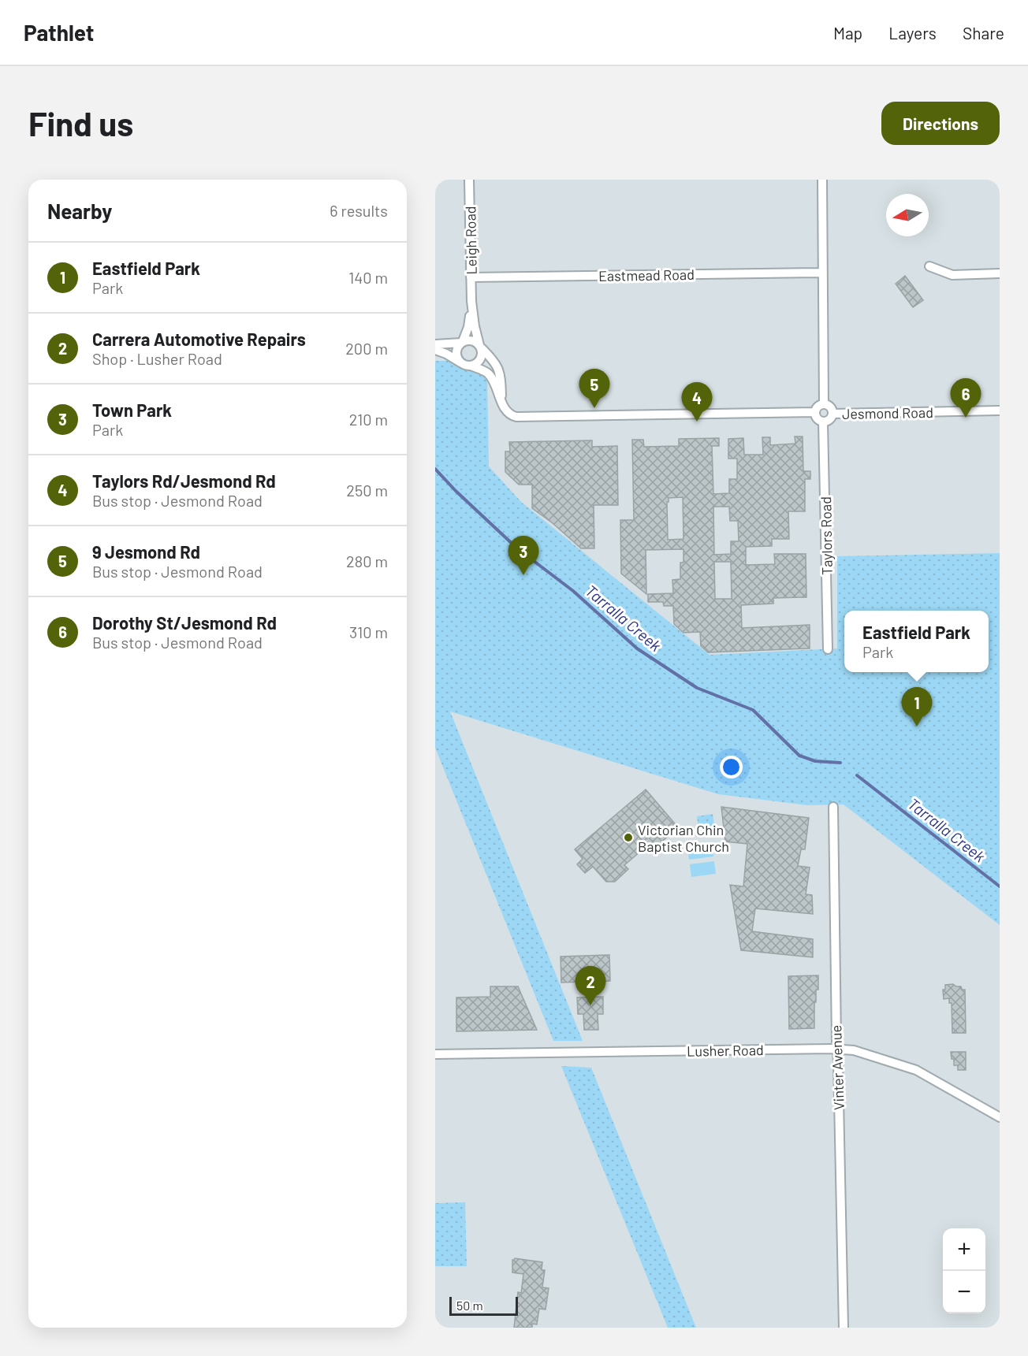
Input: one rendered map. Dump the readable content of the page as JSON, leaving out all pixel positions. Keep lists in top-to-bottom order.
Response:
{
  "streets": {
    "street": [
      "Leigh Road",
      "Eastmead Road",
      "Jesmond Road",
      "Taylors Road",
      "Lusher Road",
      "Vinter Avenue"
    ]
  },
  "crossings": [
    ["Leigh Road", "Eastmead Road"],
    ["Jesmond Road", "Taylors Road"],
    ["Lusher Road", "Vinter Avenue"]
  ],
  "water": ["Tarralla Creek"],
  "places": ["Victorian Chin Baptist Church"],
  "scale_bar": "50 m",
  "north": "left",
  "page": {
    "header": "Pathlet",
    "nav": ["Map", "Layers", "Share"],
    "buttons": "Directions",
    "title": "Find us",
    "heading": ["Nearby", "6 results"],
    "list": [
      {
        "mark": "1",
        "name": "Eastfield Park",
        "note": "Park",
        "value": "140 m"
      },
      {
        "mark": "2",
        "name": "Carrera Automotive Repairs",
        "note": "Shop · Lusher Road",
        "value": "200 m"
      },
      {
        "mark": "3",
        "name": "Town Park",
        "note": "Park",
        "value": "210 m"
      },
      {
        "mark": "4",
        "name": "Taylors Rd/Jesmond Rd",
        "note": "Bus stop · Jesmond Road",
        "value": "250 m"
      },
      {
        "mark": "5",
        "name": "9 Jesmond Rd",
        "note": "Bus stop · Jesmond Road",
        "value": "280 m"
      },
      {
        "mark": "6",
        "name": "Dorothy St/Jesmond Rd",
        "note": "Bus stop · Jesmond Road",
        "value": "310 m"
      }
    ],
    "pins": [
      "5",
      "6",
      "4",
      "3",
      "1",
      "2"
    ],
    "popup": ["Eastfield Park", "Park"],
    "map_buttons": ["+", "−"],
    "scale": "50 m"
  }
}
